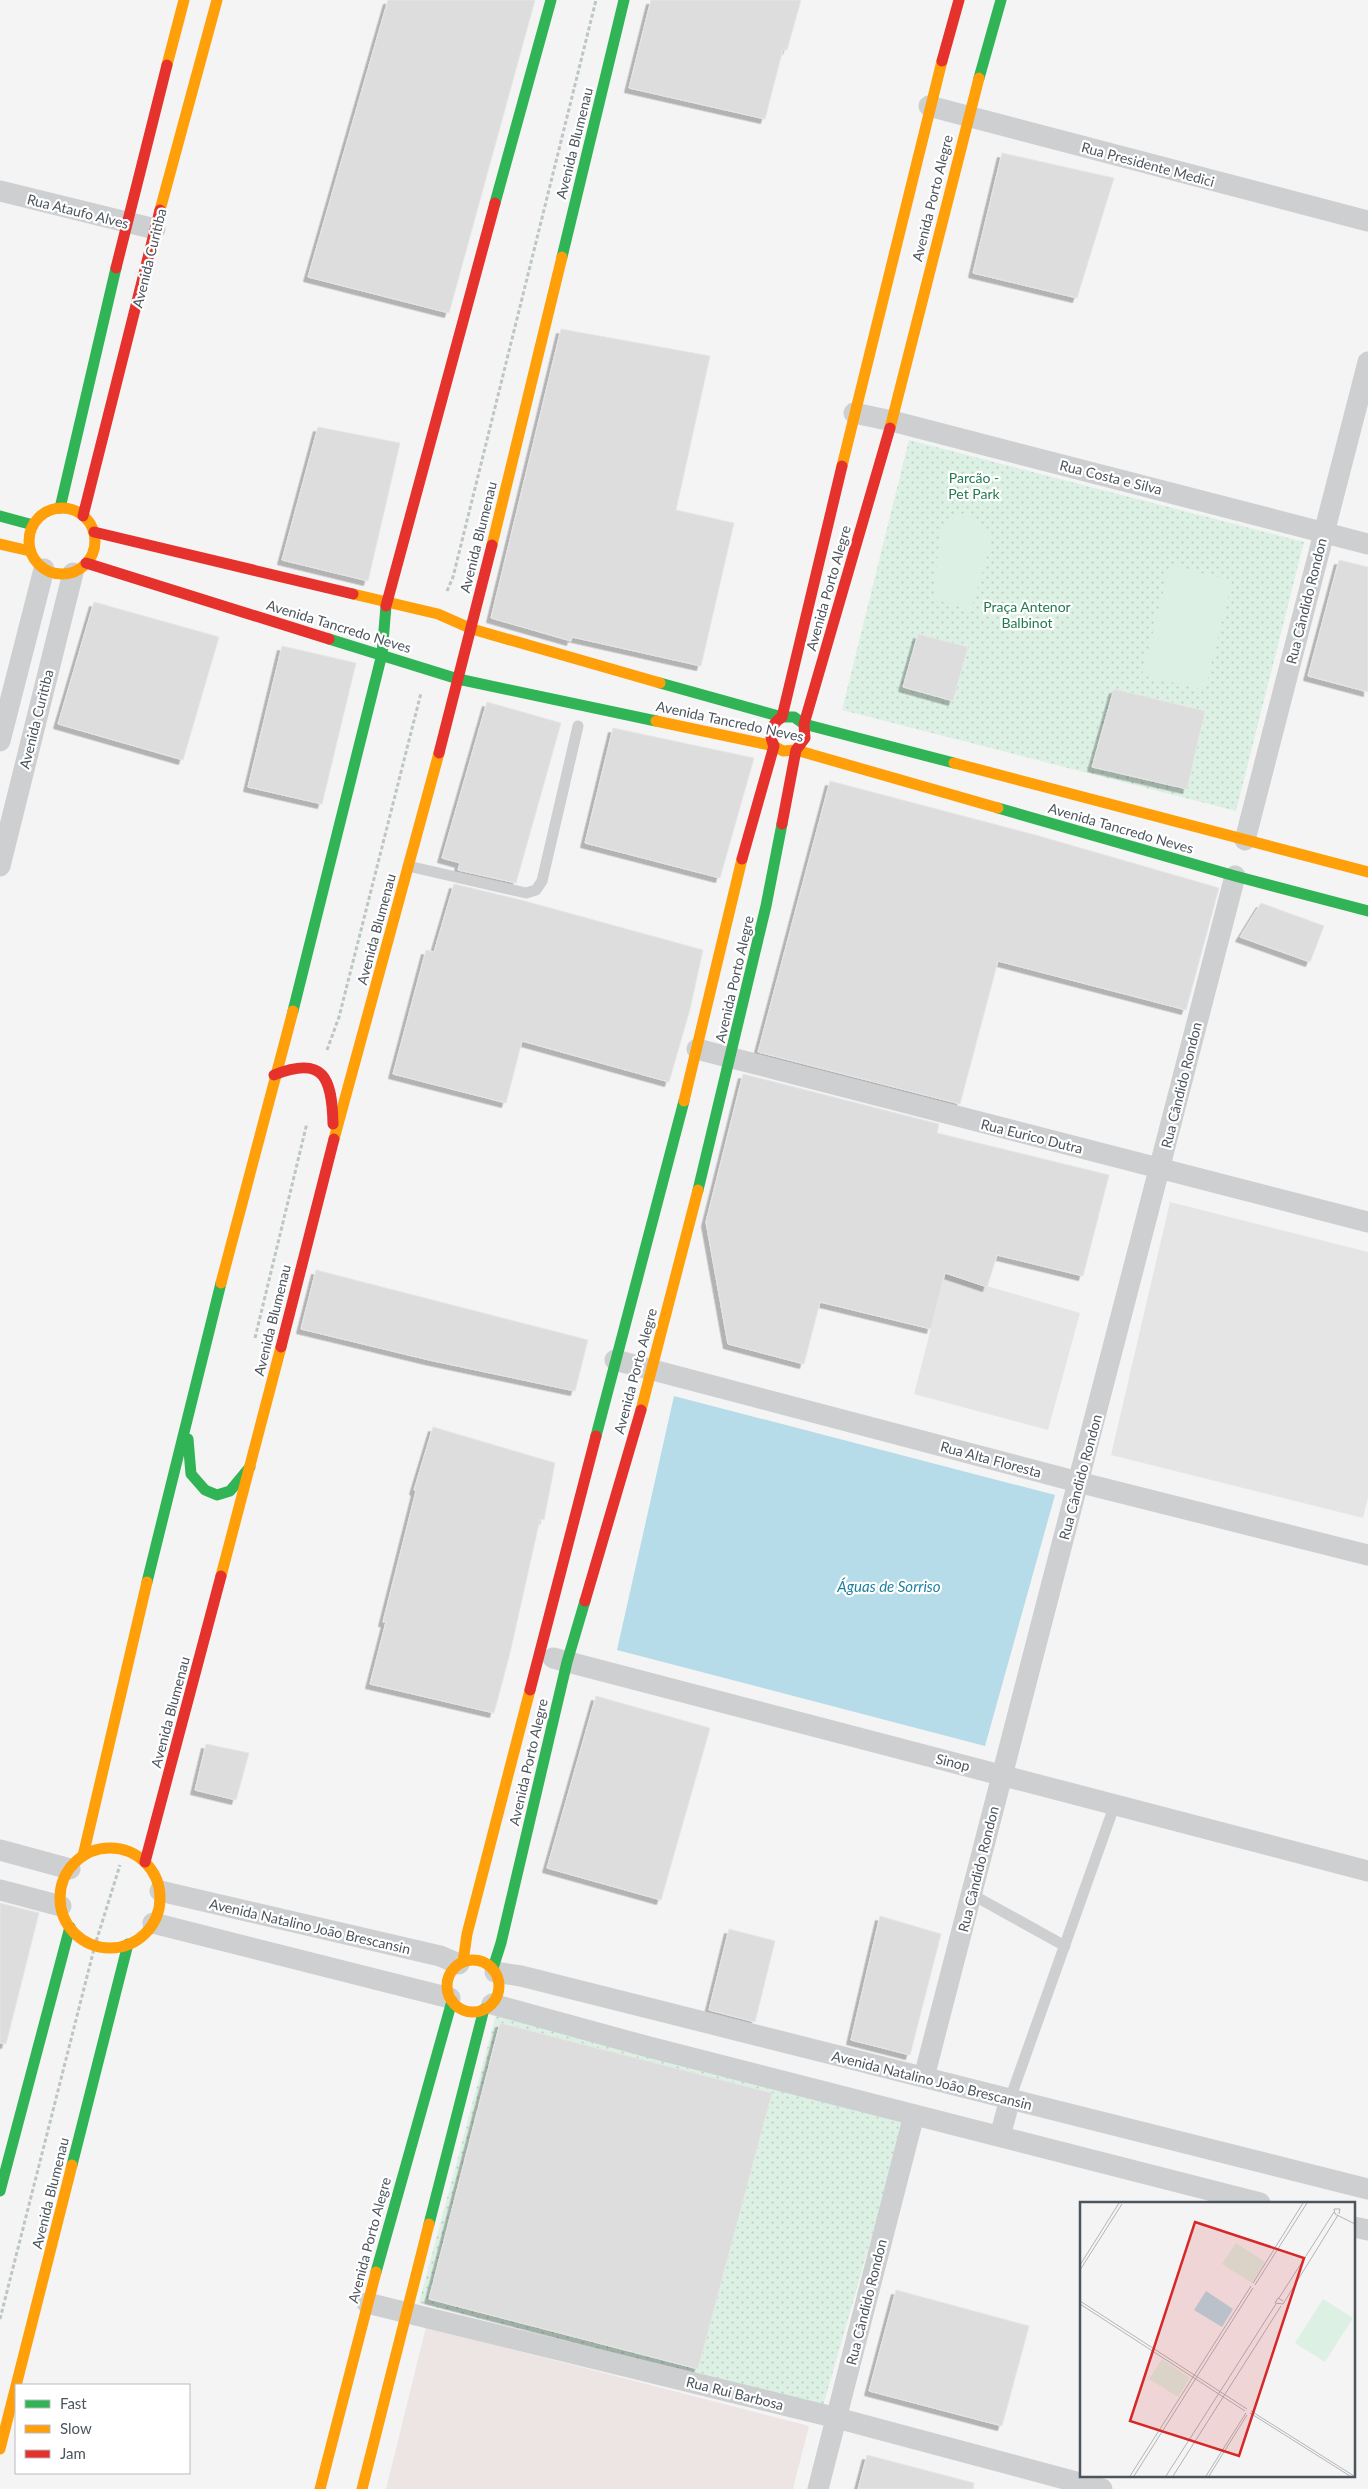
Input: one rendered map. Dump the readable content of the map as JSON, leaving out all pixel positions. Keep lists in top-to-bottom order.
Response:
{
  "streets": {
    "street": [
      "Avenida Blumenau",
      "Rua Presidente Medici",
      "Avenida Porto Alegre",
      "Rua Ataufo Alves",
      "Avenida Curitiba",
      "Rua Costa e Silva",
      "Rua Cândido Rondon",
      "Avenida Tancredo Neves",
      "Rua Eurico Dutra",
      "Rua Alta Floresta",
      "Sinop",
      "Avenida Natalino João Brescansin",
      "Rua Rui Barbosa"
    ]
  },
  "crossings": [
    ["Avenida Blumenau", "Avenida Tancredo Neves"],
    ["Rua Presidente Medici", "Avenida Porto Alegre"],
    ["Avenida Porto Alegre", "Rua Costa e Silva"],
    ["Avenida Porto Alegre", "Avenida Tancredo Neves"],
    ["Avenida Porto Alegre", "Rua Eurico Dutra"],
    ["Avenida Porto Alegre", "Rua Alta Floresta"],
    ["Avenida Porto Alegre", "Sinop"],
    ["Avenida Porto Alegre", "Avenida Natalino João Brescansin"],
    ["Avenida Porto Alegre", "Rua Rui Barbosa"],
    ["Rua Ataufo Alves", "Avenida Curitiba"],
    ["Avenida Curitiba", "Avenida Tancredo Neves"],
    ["Rua Costa e Silva", "Rua Cândido Rondon"],
    ["Rua Cândido Rondon", "Avenida Tancredo Neves"],
    ["Rua Cândido Rondon", "Rua Eurico Dutra"],
    ["Rua Cândido Rondon", "Rua Alta Floresta"],
    ["Rua Cândido Rondon", "Sinop"],
    ["Rua Cândido Rondon", "Avenida Natalino João Brescansin"],
    ["Rua Cândido Rondon", "Rua Rui Barbosa"]
  ],
  "water": ["Águas de Sorriso"],
  "parks": ["Parcão - Pet Park", "Praça Antenor Balbinot"],
  "legend": ["Fast", "Slow", "Jam"]
}
